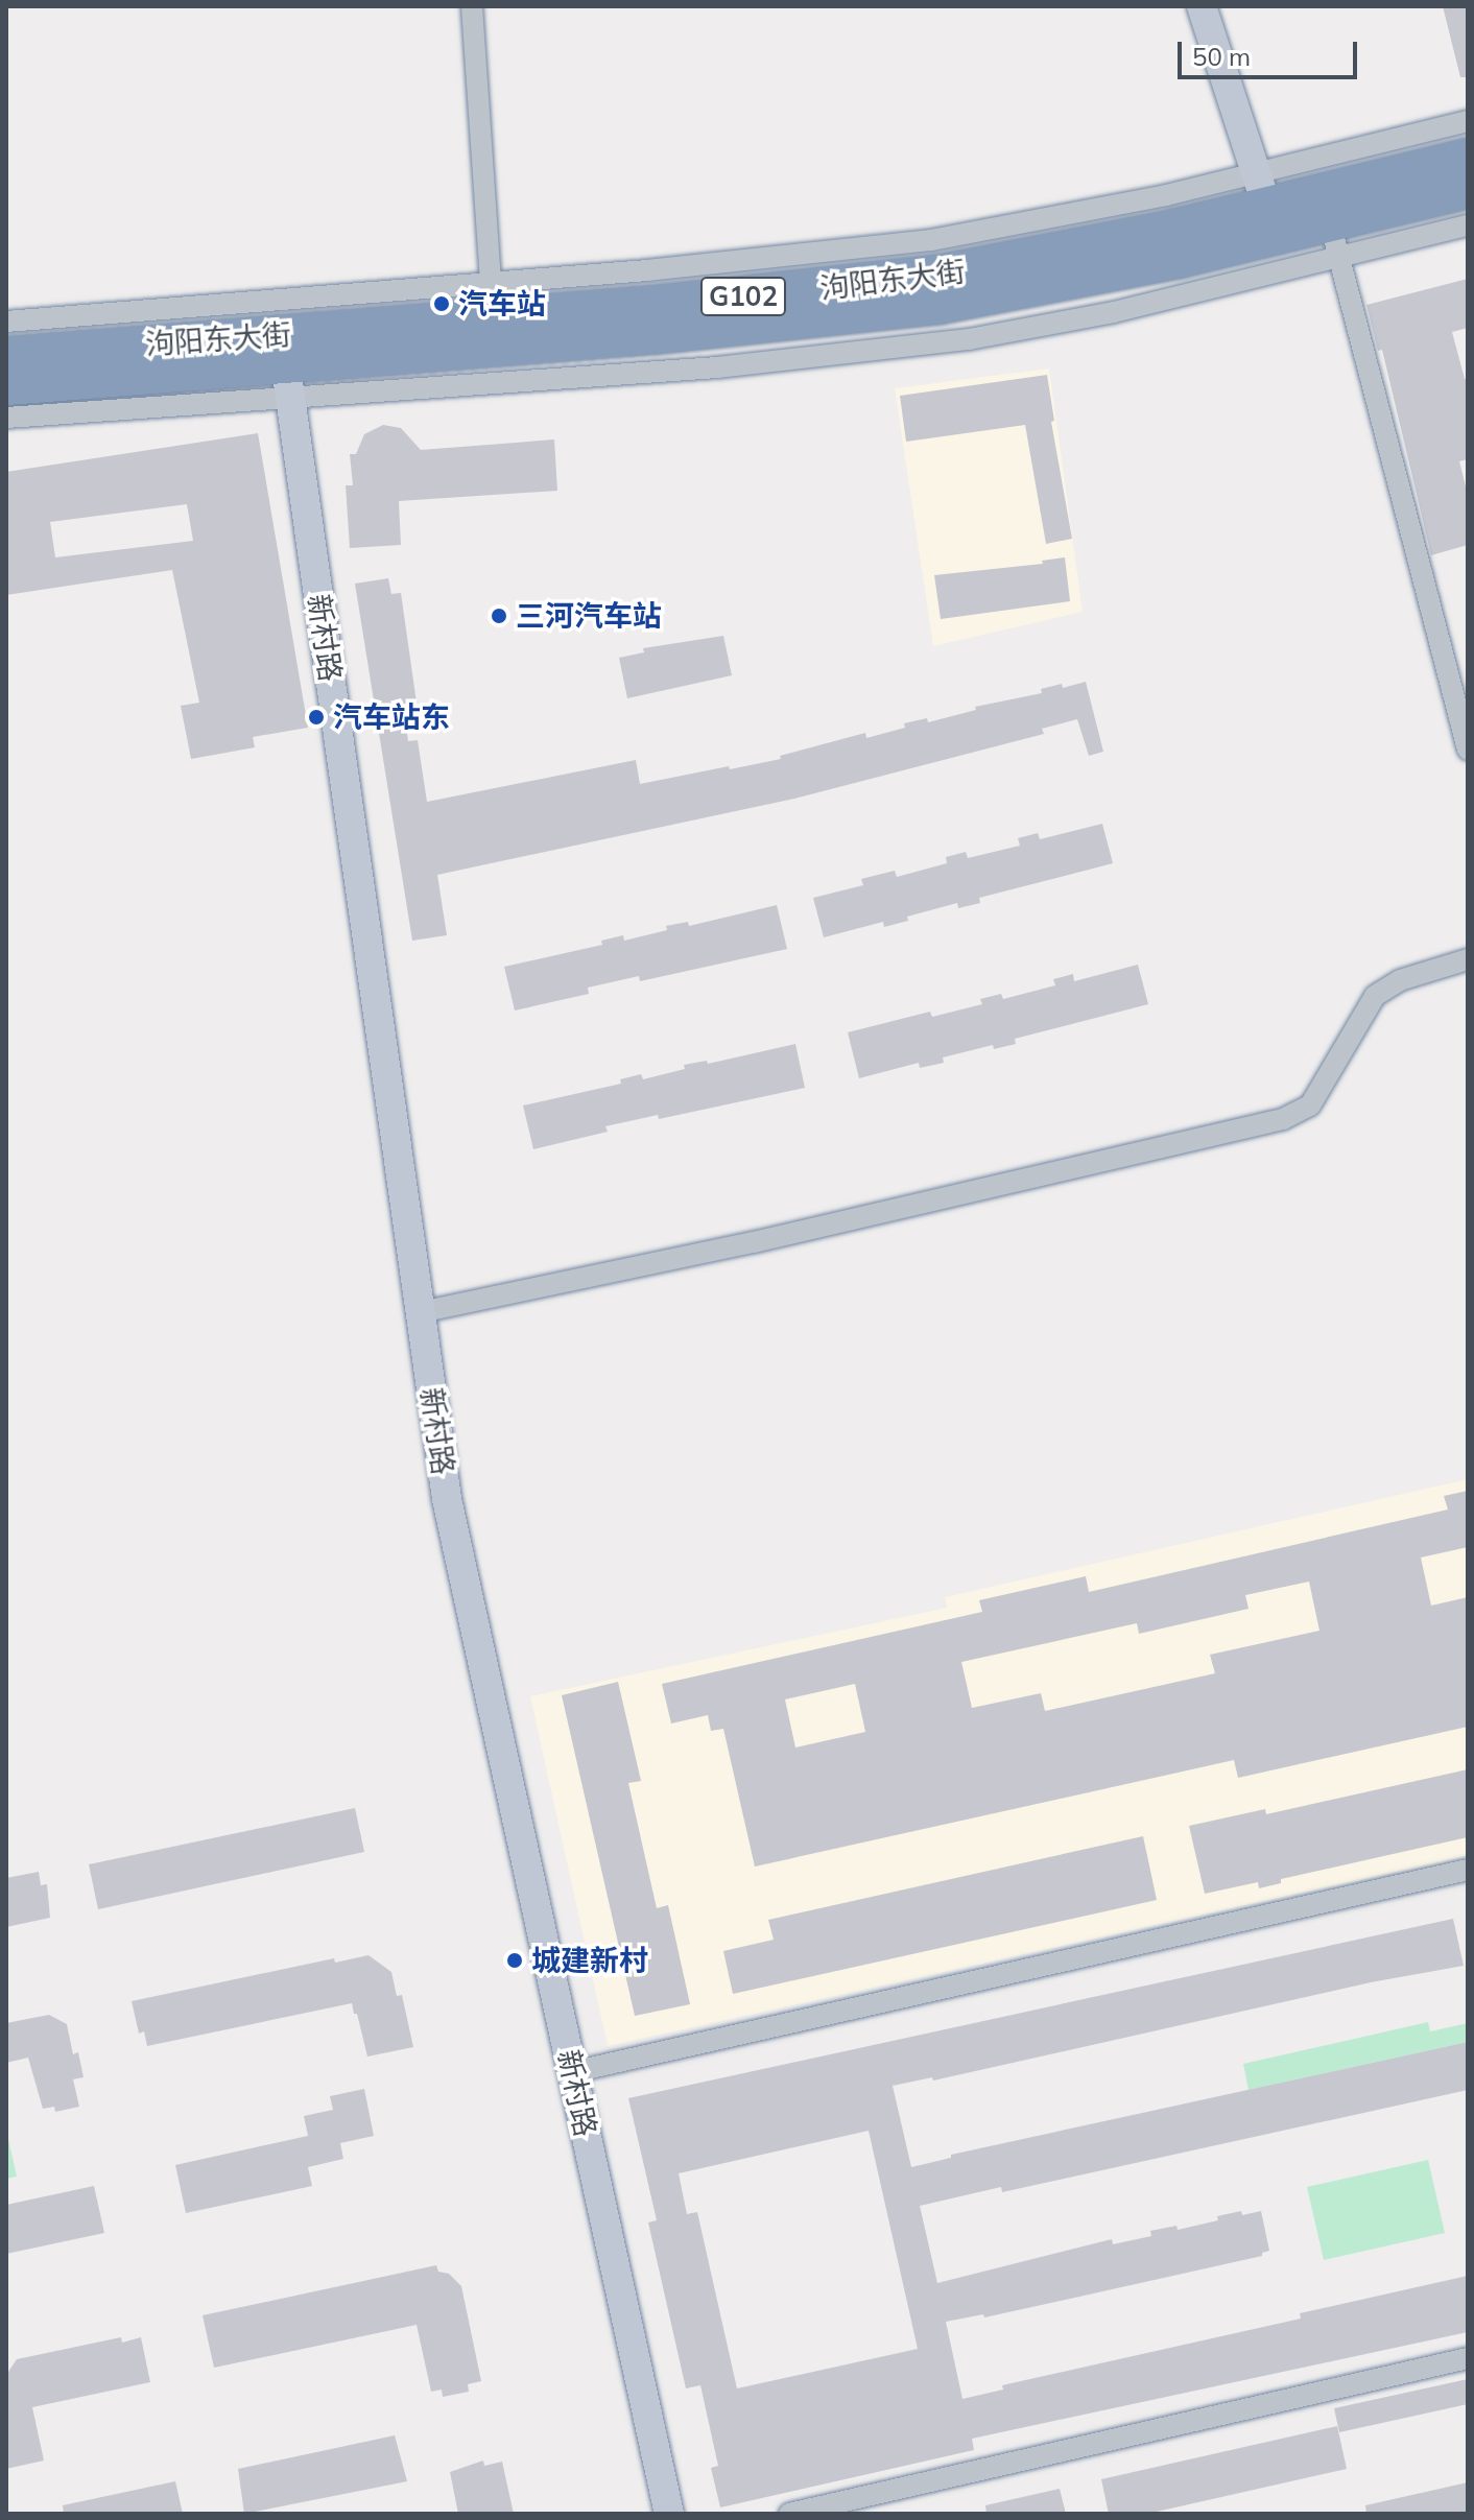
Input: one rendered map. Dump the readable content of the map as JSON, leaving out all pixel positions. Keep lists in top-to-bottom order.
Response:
{
  "streets": {
    "highway": ["泃阳东大街", "G102"],
    "street": ["新村路"]
  },
  "crossings": [
    ["泃阳东大街", "新村路"]
  ],
  "places": [
    "汽车站",
    "三河汽车站",
    "汽车站东",
    "城建新村"
  ],
  "scale_bar": "50 m"
}
